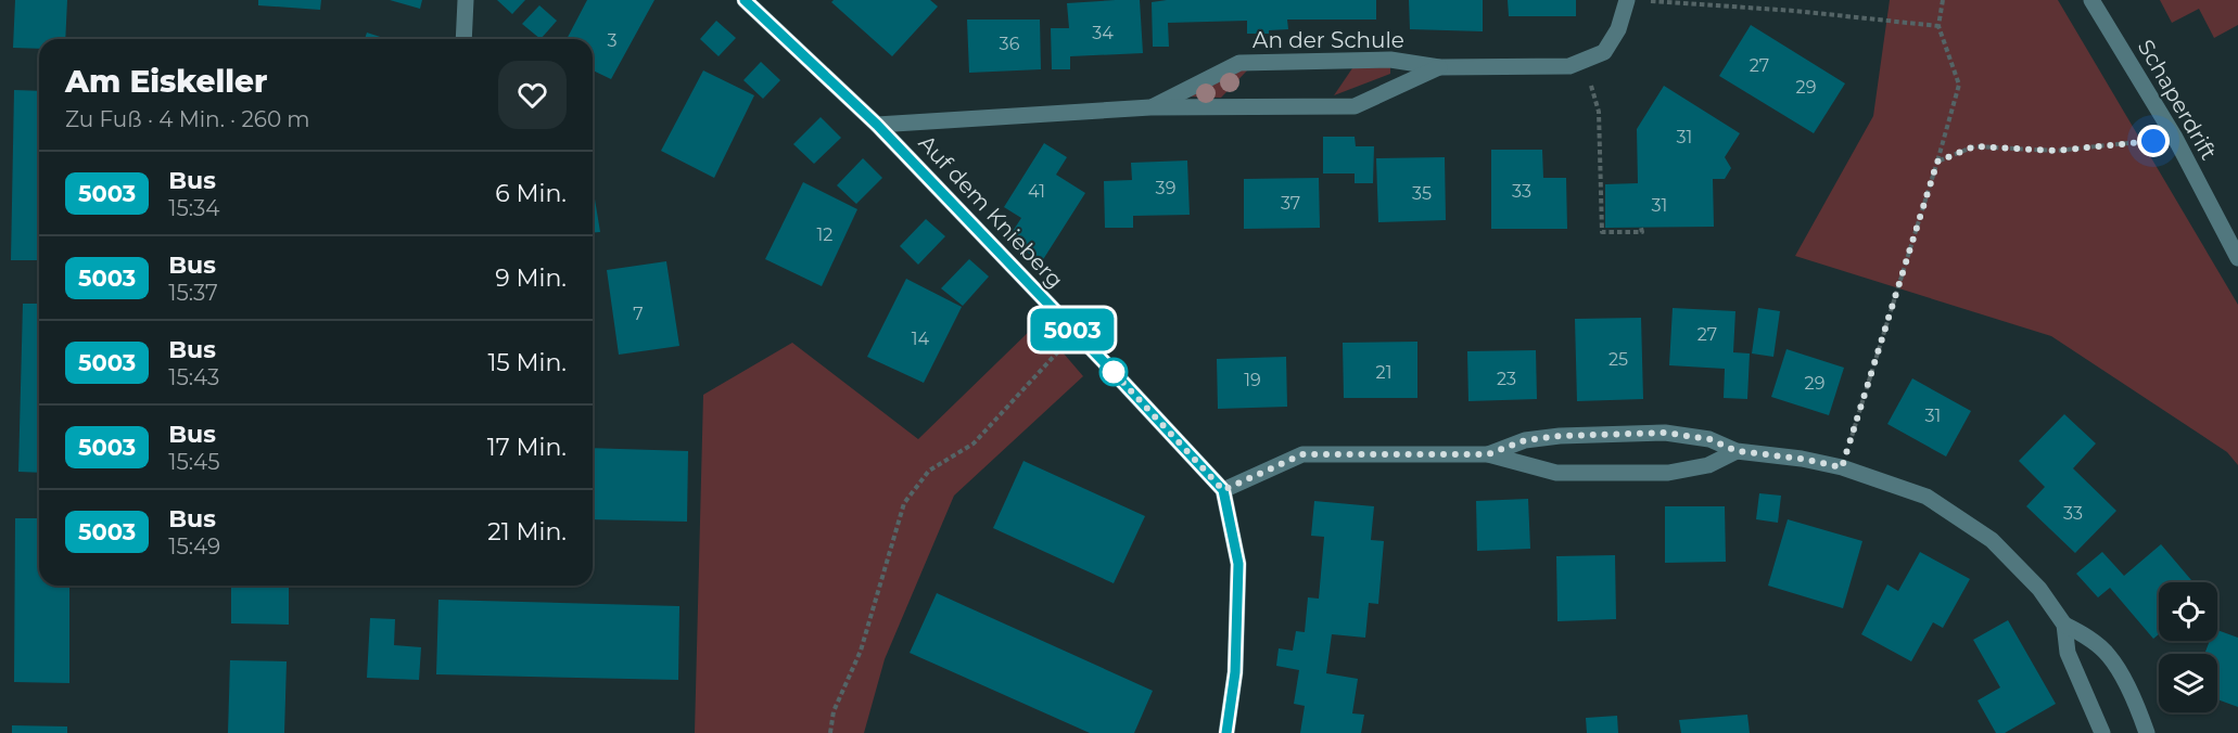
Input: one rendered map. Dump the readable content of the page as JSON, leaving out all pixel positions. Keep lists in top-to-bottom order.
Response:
{
  "streets": {
    "street": ["An der Schule", "Schaperdrift", "Auf dem Knieberg"]
  },
  "crossings": [
    ["An der Schule", "Auf dem Knieberg"]
  ],
  "lines": ["bus line 5003"],
  "house_numbers": [
    "34",
    "3",
    "36",
    "27",
    "29",
    "31",
    "39",
    "41",
    "33",
    "35",
    "37",
    "31",
    "12",
    "7",
    "27",
    "14",
    "25",
    "21",
    "23",
    "19",
    "29",
    "31",
    "33"
  ],
  "page": {
    "on_map": "5003",
    "heading": ["Am Eiskeller", "Zu Fuß · 4 Min. · 260 m"],
    "list": [
      {
        "mark": "5003",
        "name": "Bus",
        "note": "15:34",
        "value": "6 Min."
      },
      {
        "mark": "5003",
        "name": "Bus",
        "note": "15:37",
        "value": "9 Min."
      },
      {
        "mark": "5003",
        "name": "Bus",
        "note": "15:43",
        "value": "15 Min."
      },
      {
        "mark": "5003",
        "name": "Bus",
        "note": "15:45",
        "value": "17 Min."
      },
      {
        "mark": "5003",
        "name": "Bus",
        "note": "15:49",
        "value": "21 Min."
      }
    ]
  }
}
